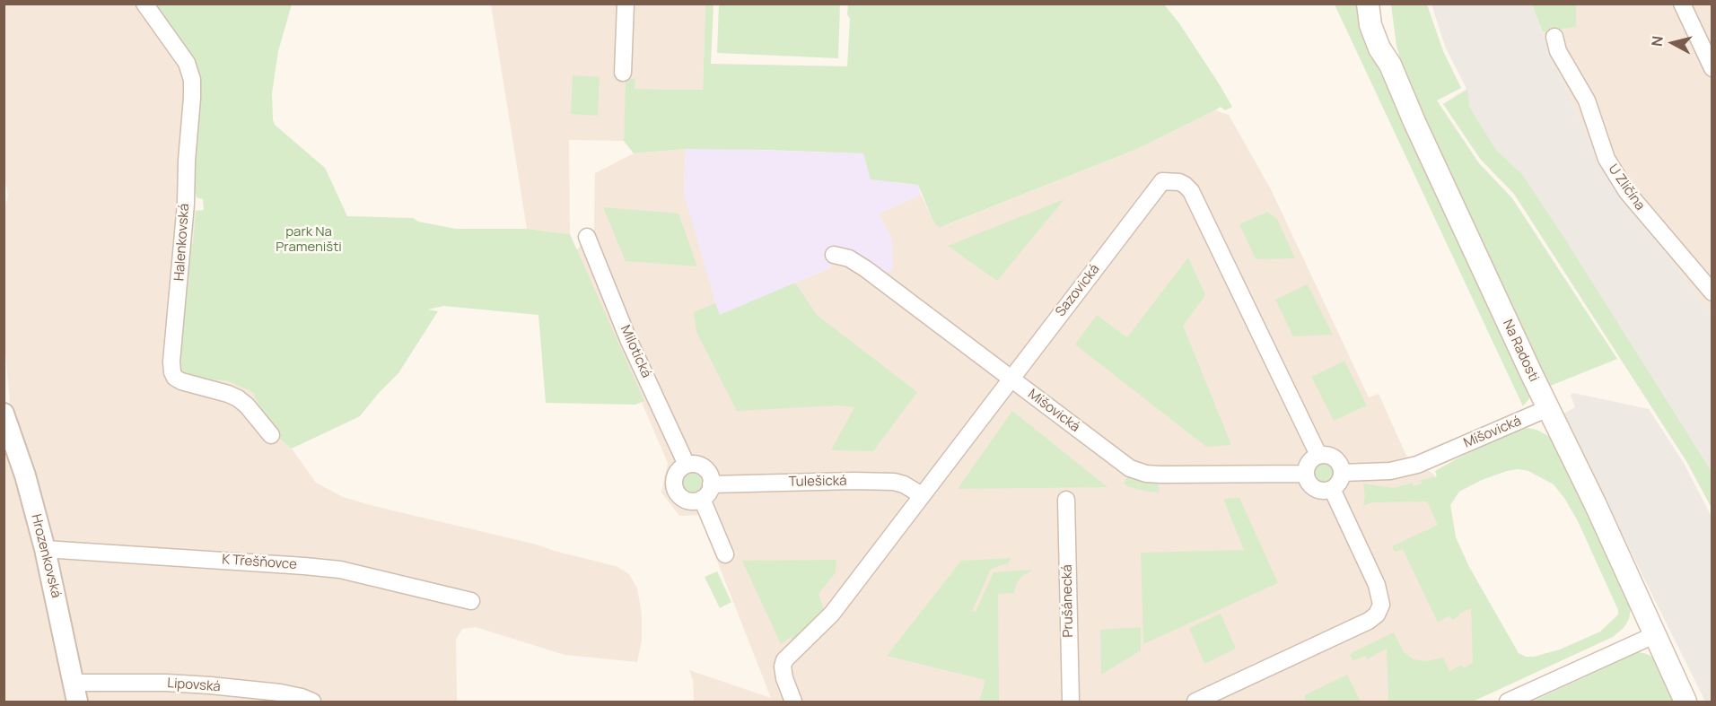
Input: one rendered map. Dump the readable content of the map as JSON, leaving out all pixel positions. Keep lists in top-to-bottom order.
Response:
{
  "streets": {
    "main road": ["Na Radosti"],
    "street": [
      "U Zličína",
      "Halenkovská",
      "Sazovická",
      "Milotická",
      "Míšovická",
      "Tulešická",
      "Hrozenkovská",
      "K Třešňovce",
      "Prušánecká",
      "Lipovská"
    ]
  },
  "crossings": [
    ["Sazovická", "Míšovická"],
    ["Sazovická", "Tulešická"],
    ["Na Radosti", "Míšovická"],
    ["Milotická", "Tulešická"],
    ["Hrozenkovská", "K Třešňovce"],
    ["Hrozenkovská", "Lipovská"]
  ],
  "parks": ["park Na Prameništi"],
  "north": "left"
}
